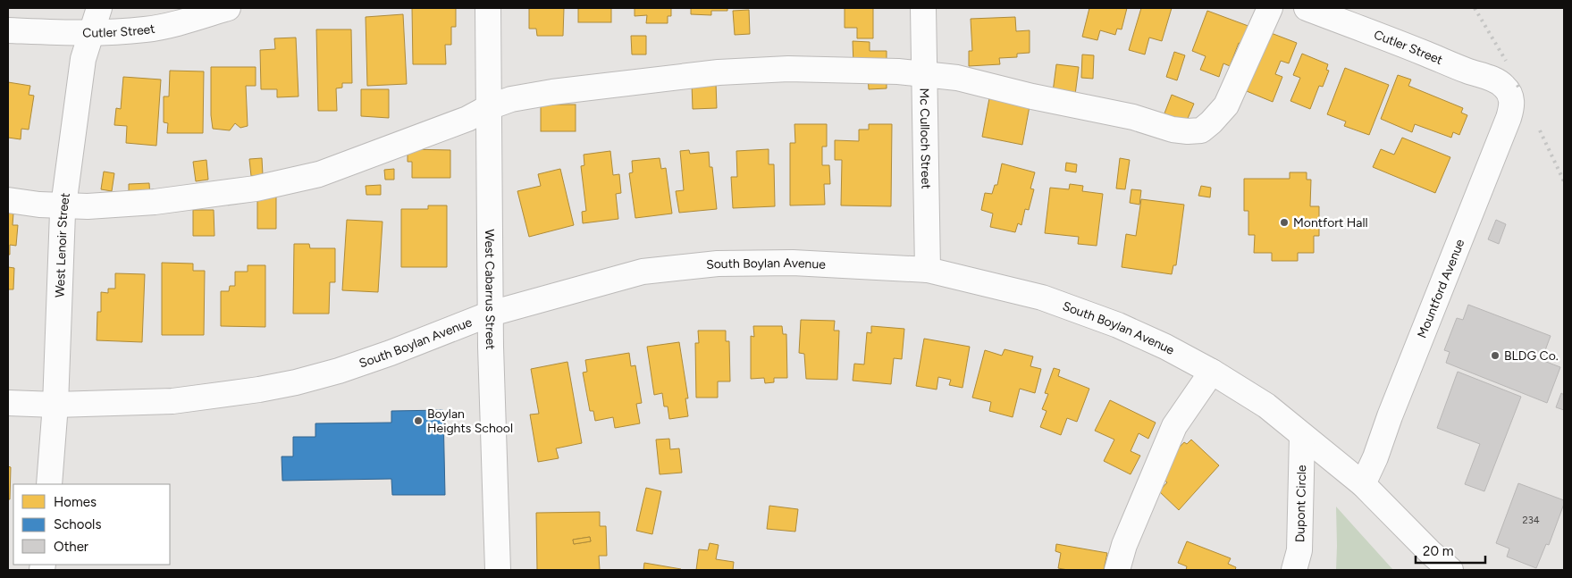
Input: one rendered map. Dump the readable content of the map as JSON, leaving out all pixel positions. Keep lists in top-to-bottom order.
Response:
{
  "streets": {
    "street": [
      "Cutler Street",
      "Mc Culloch Street",
      "West Lenoir Street",
      "South Boylan Avenue",
      "Mountford Avenue",
      "West Cabarrus Street",
      "Dupont Circle"
    ]
  },
  "crossings": [
    ["Cutler Street", "West Lenoir Street"],
    ["Cutler Street", "Mountford Avenue"],
    ["Mc Culloch Street", "South Boylan Avenue"],
    ["West Lenoir Street", "South Boylan Avenue"],
    ["South Boylan Avenue", "Mountford Avenue"],
    ["South Boylan Avenue", "West Cabarrus Street"],
    ["South Boylan Avenue", "Dupont Circle"]
  ],
  "places": ["Montfort Hall", "BLDG Co.", "Boylan Heights School"],
  "house_numbers": ["234"],
  "legend": ["Homes", "Schools", "Other"],
  "scale_bar": "20 m"
}
